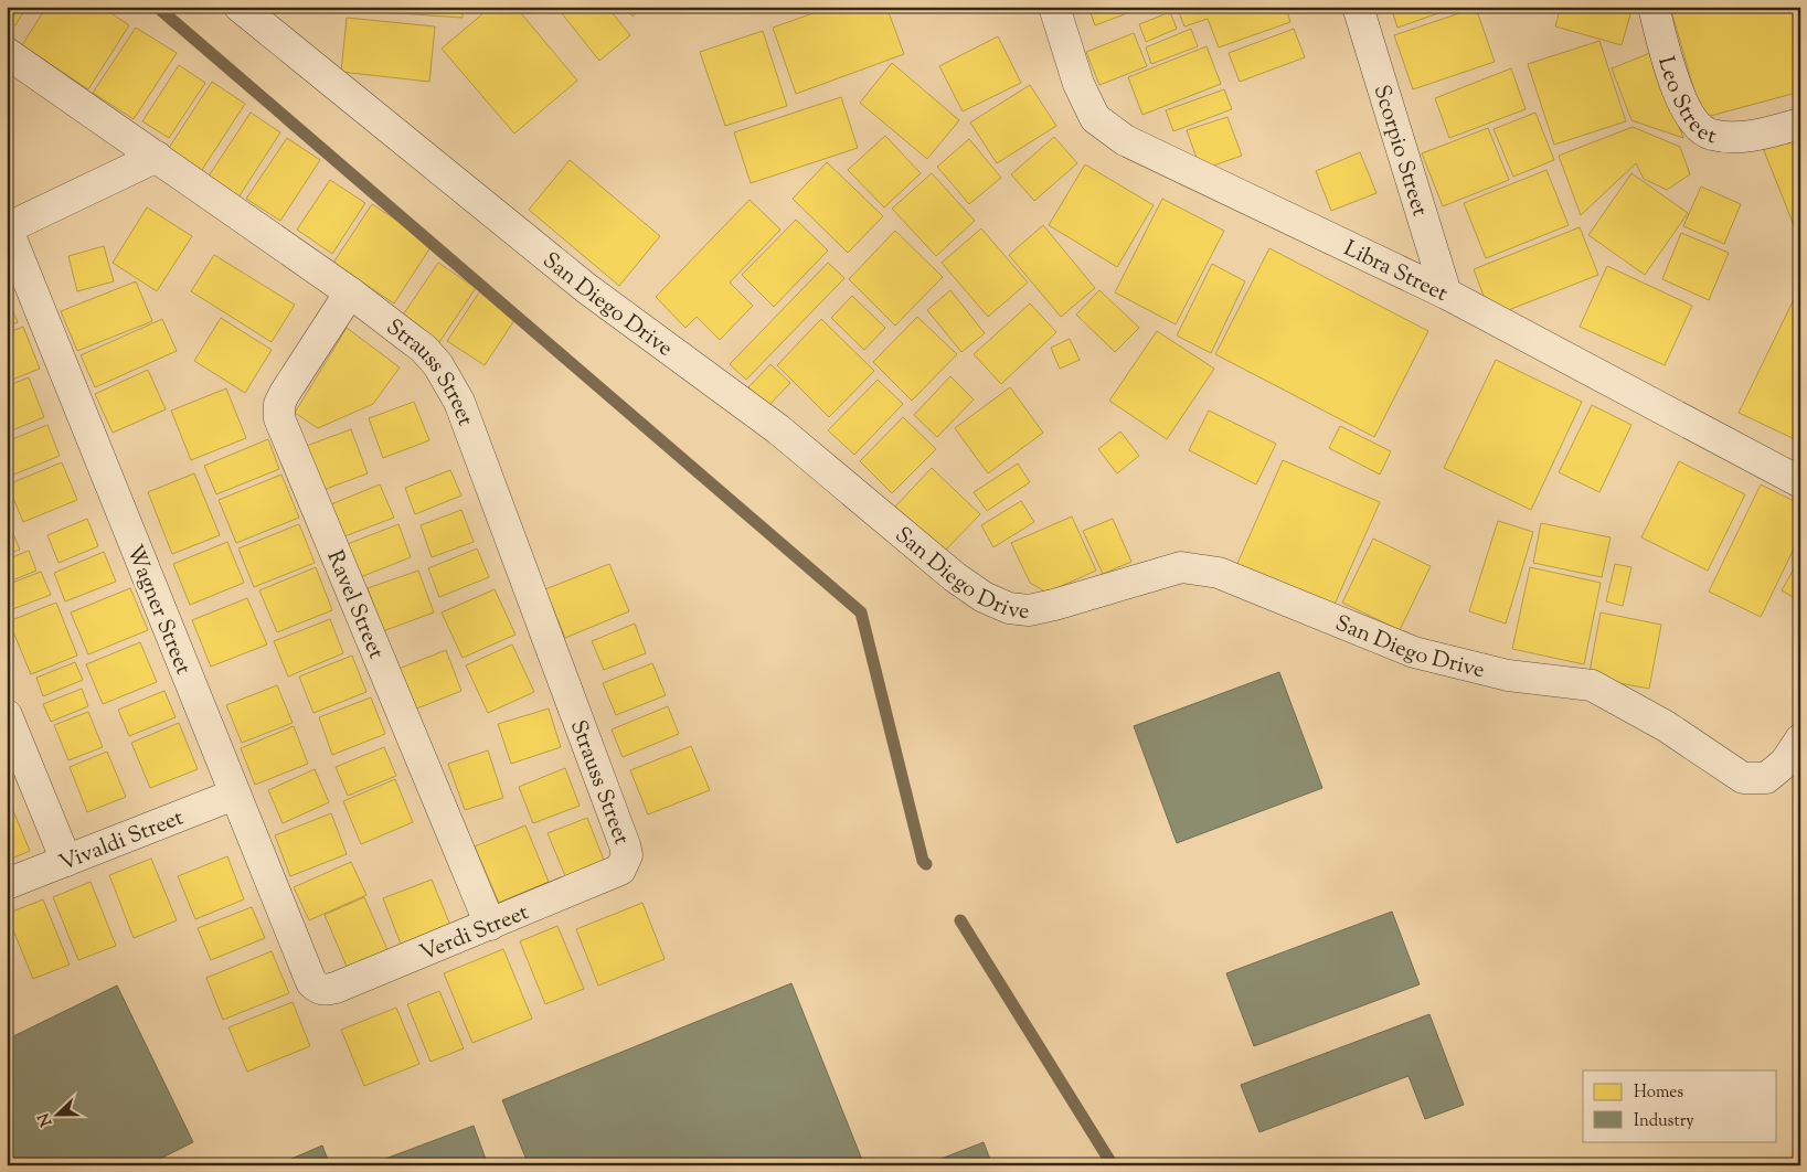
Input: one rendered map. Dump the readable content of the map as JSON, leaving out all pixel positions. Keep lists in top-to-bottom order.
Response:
{
  "streets": {
    "street": [
      "Leo Street",
      "Scorpio Street",
      "Libra Street",
      "San Diego Drive",
      "Strauss Street",
      "Ravel Street",
      "Wagner Street",
      "Vivaldi Street",
      "Verdi Street"
    ]
  },
  "crossings": [
    ["Scorpio Street", "Libra Street"],
    ["Strauss Street", "Ravel Street"],
    ["Strauss Street", "Verdi Street"],
    ["Ravel Street", "Verdi Street"],
    ["Wagner Street", "Vivaldi Street"],
    ["Wagner Street", "Verdi Street"]
  ],
  "legend": ["Homes", "Industry"],
  "north": "left"
}
